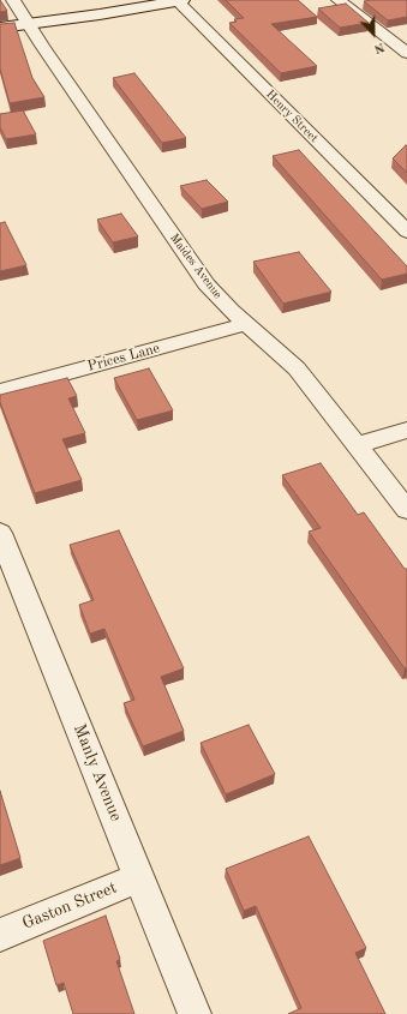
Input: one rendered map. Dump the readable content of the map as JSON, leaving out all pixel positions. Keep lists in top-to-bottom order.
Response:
{
  "streets": {
    "street": [
      "Henry Street",
      "Maides Avenue",
      "Prices Lane",
      "Manly Avenue",
      "Gaston Street"
    ]
  },
  "crossings": [
    ["Maides Avenue", "Prices Lane"],
    ["Manly Avenue", "Gaston Street"]
  ],
  "north": "bottom"
}
